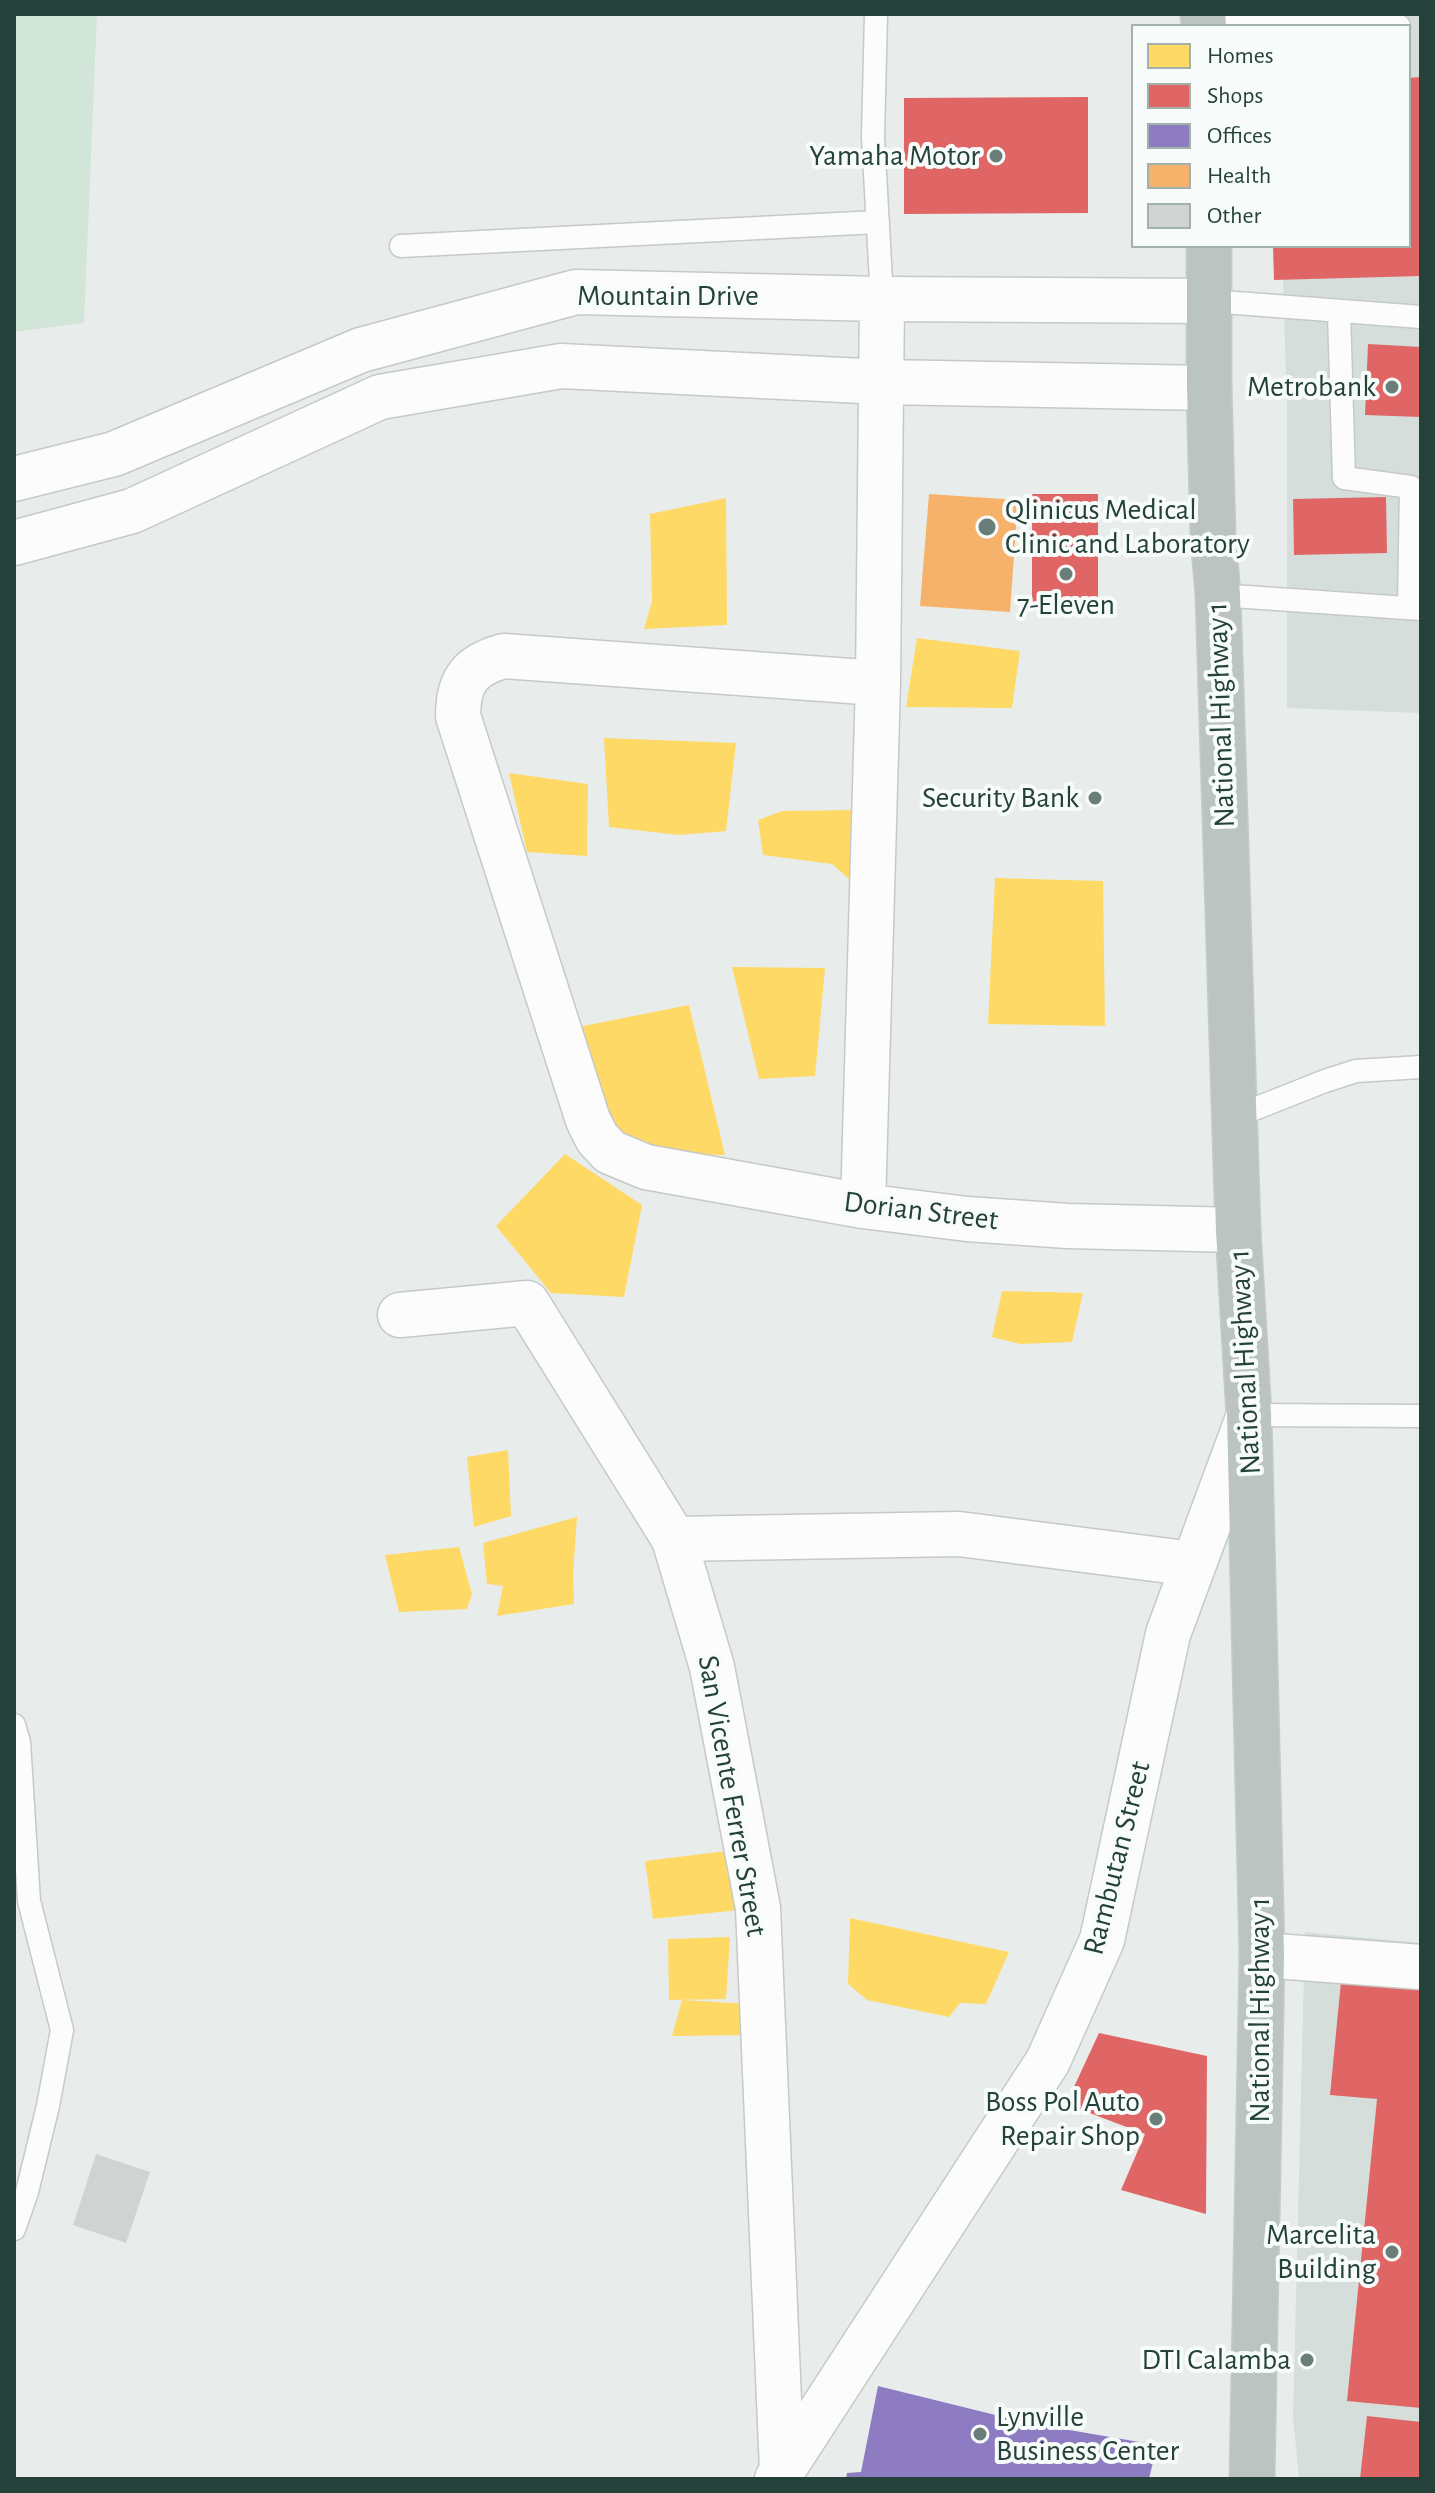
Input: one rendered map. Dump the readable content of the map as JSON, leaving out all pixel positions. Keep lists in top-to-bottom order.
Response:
{
  "streets": {
    "highway": ["National Highway 1"],
    "street": [
      "Mountain Drive",
      "Dorian Street",
      "San Vicente Ferrer Street",
      "Rambutan Street"
    ]
  },
  "crossings": [
    ["Mountain Drive", "National Highway 1"],
    ["National Highway 1", "Dorian Street"],
    ["National Highway 1", "Rambutan Street"],
    ["San Vicente Ferrer Street", "Rambutan Street"]
  ],
  "places": [
    "Yamaha Motor",
    "Metrobank",
    "Qlinicus Medical Clinic and Laboratory",
    "7-Eleven",
    "Security Bank",
    "Boss Pol Auto Repair Shop",
    "Marcelita Building",
    "DTI Calamba",
    "Lynville Business Center"
  ],
  "legend": [
    "Homes",
    "Shops",
    "Offices",
    "Health",
    "Other"
  ]
}
